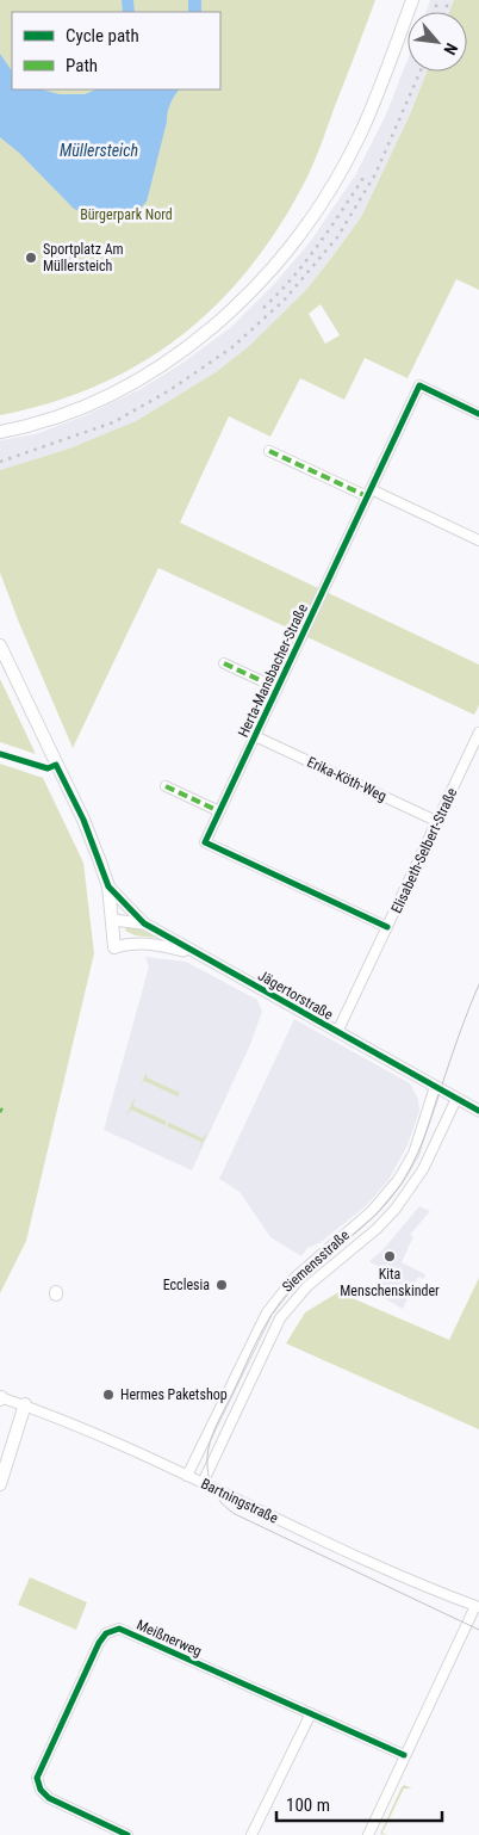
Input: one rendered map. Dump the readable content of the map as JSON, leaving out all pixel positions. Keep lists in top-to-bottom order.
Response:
{
  "streets": {
    "street": [
      "Herta-Mansbacher-Straße",
      "Erika-Köth-Weg",
      "Elisabeth-Selbert-Straße",
      "Jägertorstraße",
      "Siemensstraße",
      "Bartningstraße",
      "Meißnerweg"
    ]
  },
  "crossings": [
    ["Herta-Mansbacher-Straße", "Erika-Köth-Weg"],
    ["Herta-Mansbacher-Straße", "Elisabeth-Selbert-Straße"],
    ["Erika-Köth-Weg", "Elisabeth-Selbert-Straße"],
    ["Elisabeth-Selbert-Straße", "Jägertorstraße"],
    ["Jägertorstraße", "Siemensstraße"],
    ["Siemensstraße", "Bartningstraße"]
  ],
  "water": ["Müllersteich"],
  "parks": ["Bürgerpark Nord"],
  "places": [
    "Sportplatz Am Müllersteich",
    "Kita Menschenskinder",
    "Ecclesia",
    "Hermes Paketshop"
  ],
  "legend": ["Cycle path", "Path"],
  "scale_bar": "100 m",
  "north": "bottom right"
}
